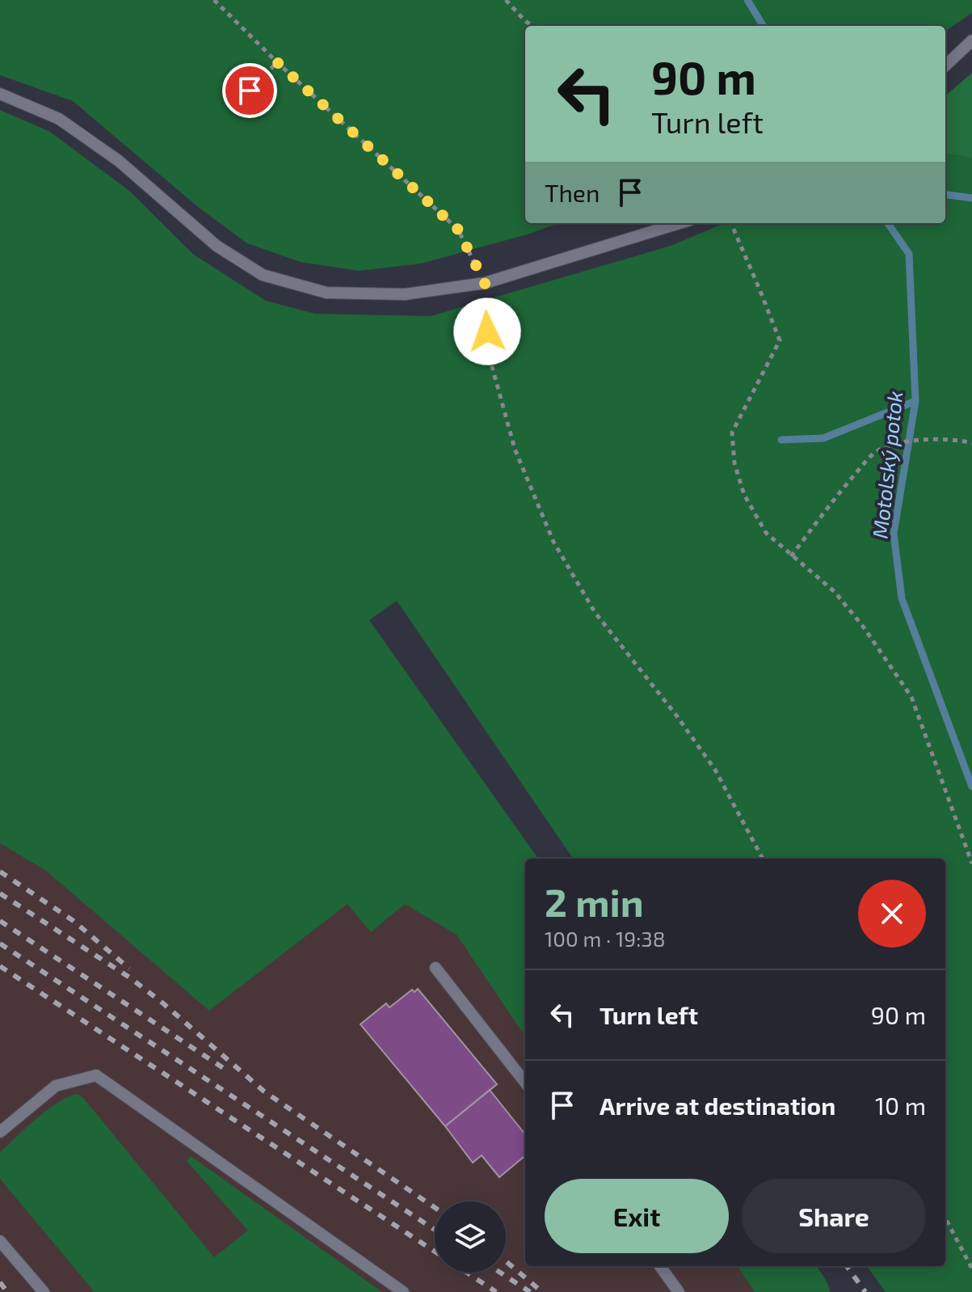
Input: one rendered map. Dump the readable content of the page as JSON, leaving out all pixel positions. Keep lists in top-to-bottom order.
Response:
{
  "water": ["Motolský potok"],
  "page": {
    "turn": ["90 m", "Turn left"],
    "then": "Then",
    "heading": ["2 min", "100 m · 19:38"],
    "list": [
      {
        "name": "Turn left",
        "value": "90 m"
      },
      {
        "name": "Arrive at destination",
        "value": "10 m"
      }
    ],
    "buttons": ["Exit", "Share"]
  }
}
